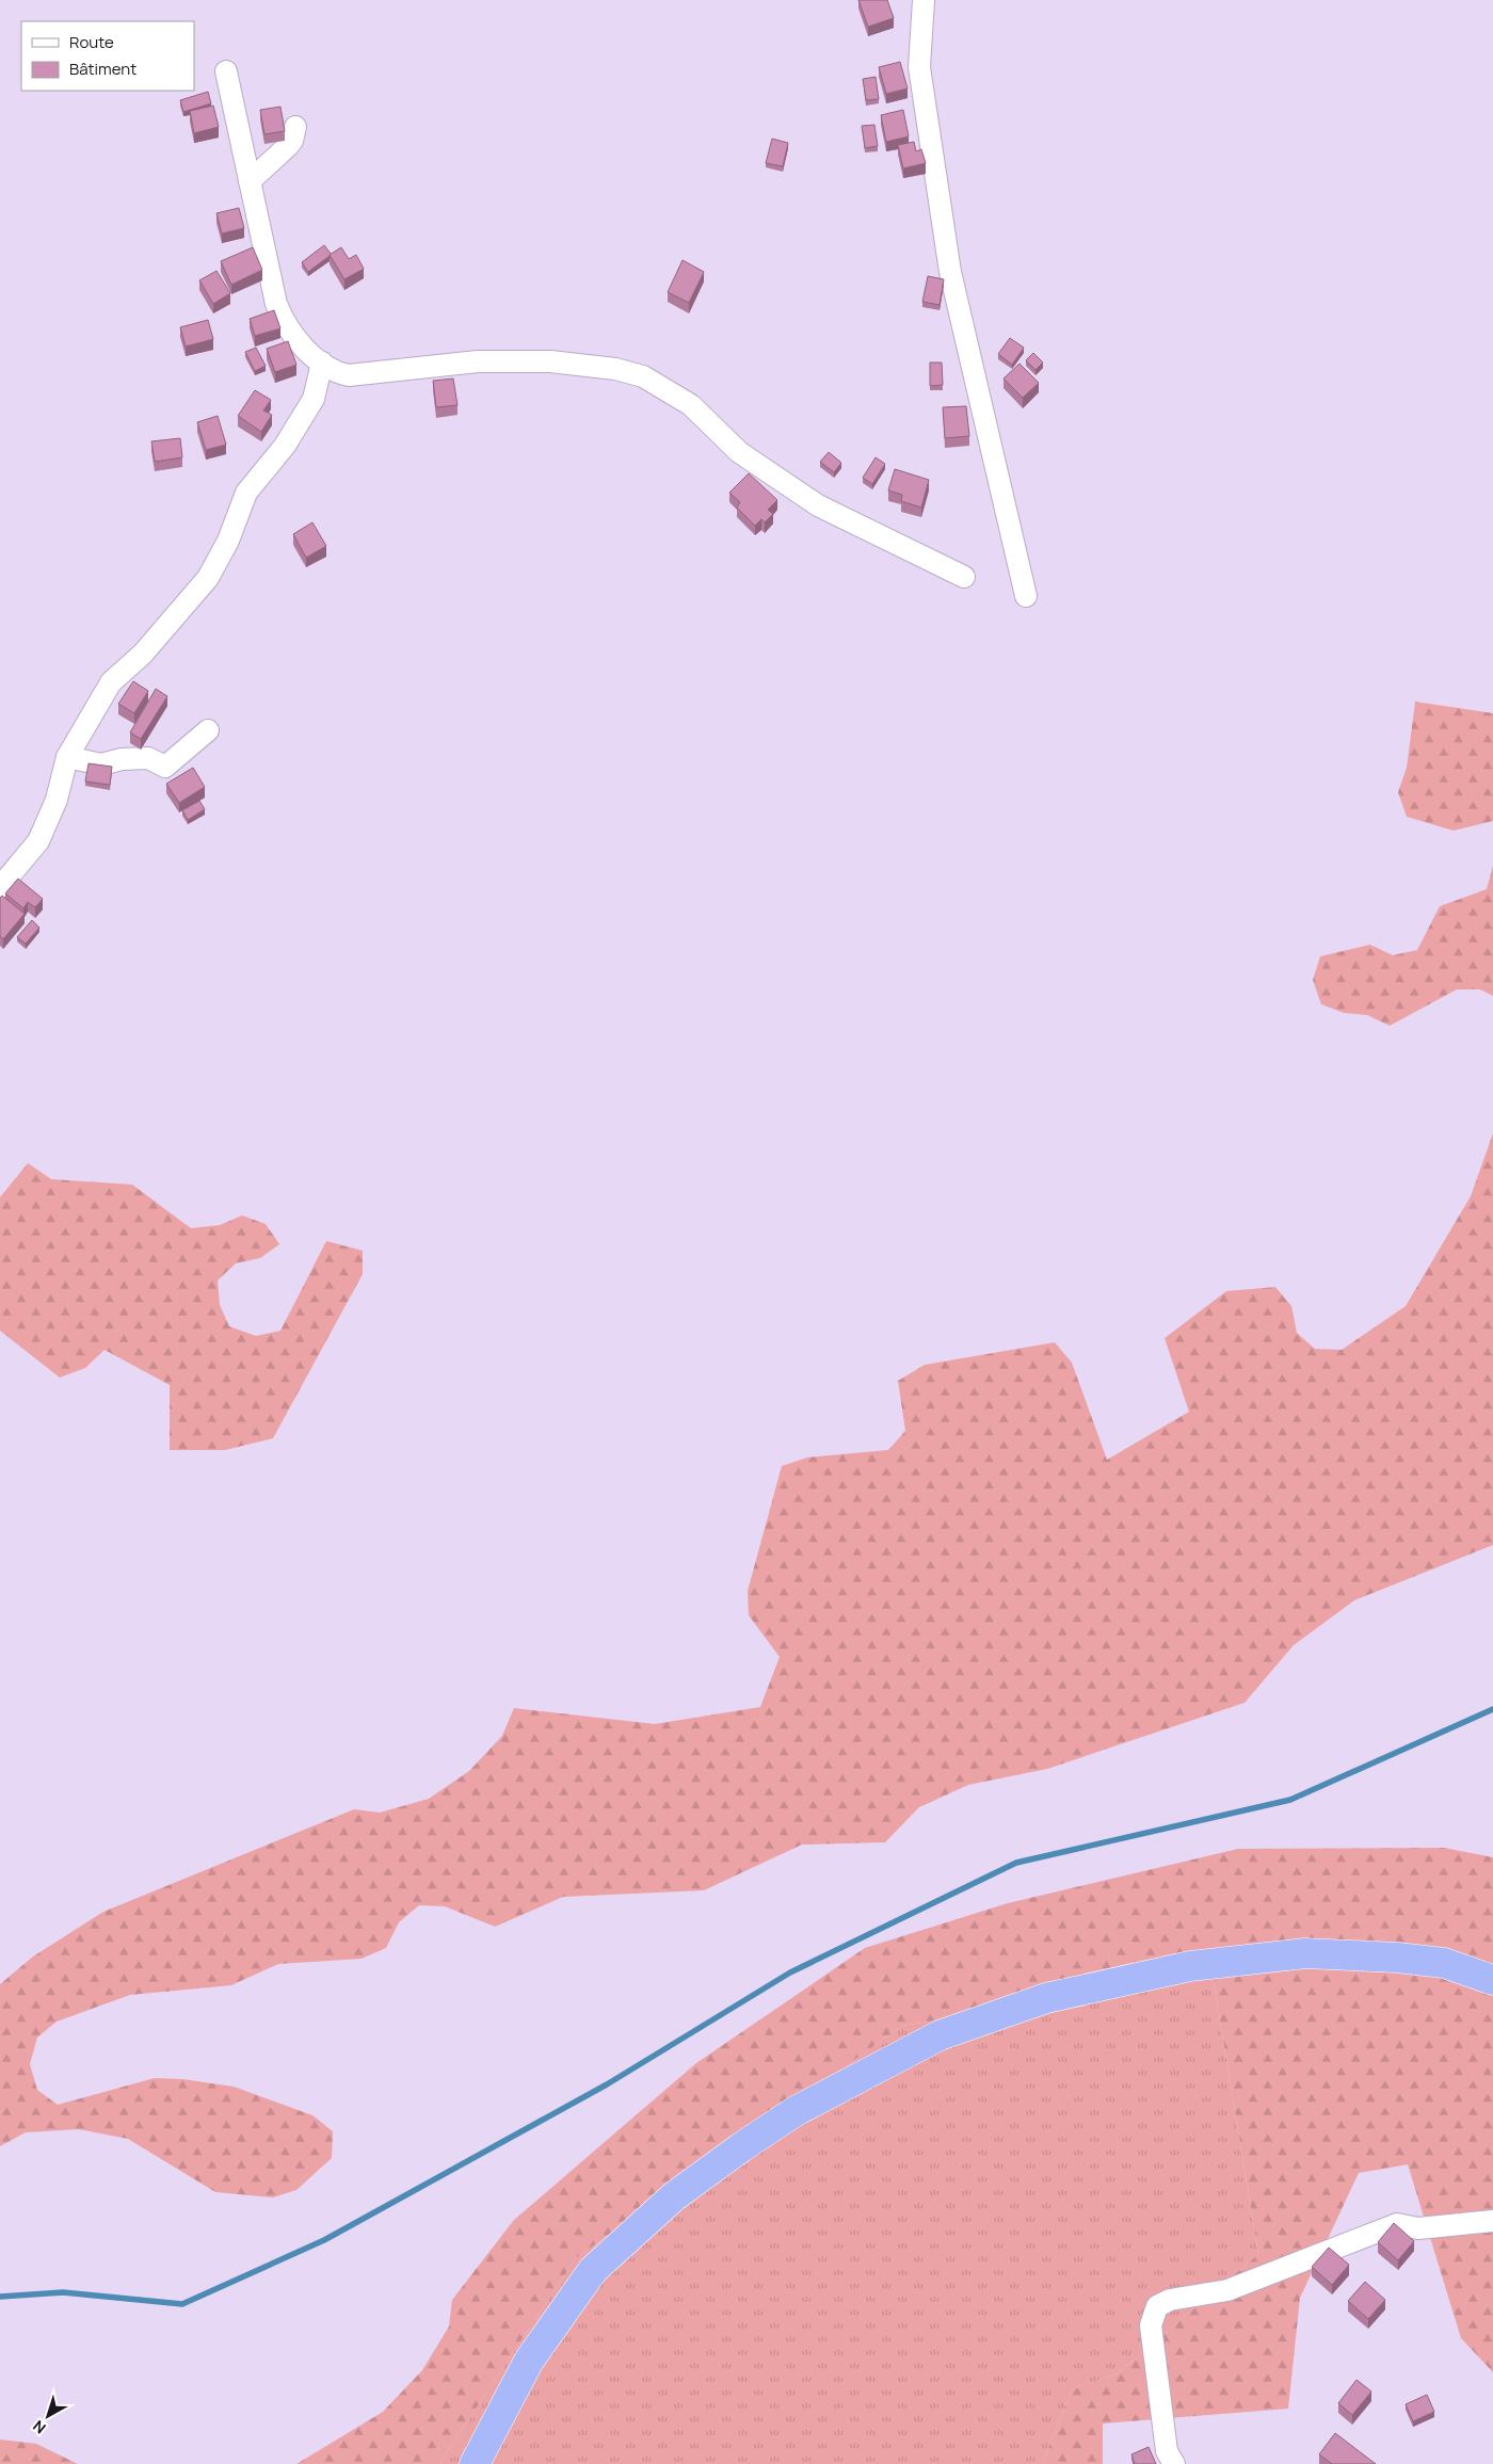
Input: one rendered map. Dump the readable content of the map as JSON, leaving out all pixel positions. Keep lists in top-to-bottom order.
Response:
{
  "legend": ["Route", "Bâtiment"],
  "north": "bottom left"
}
